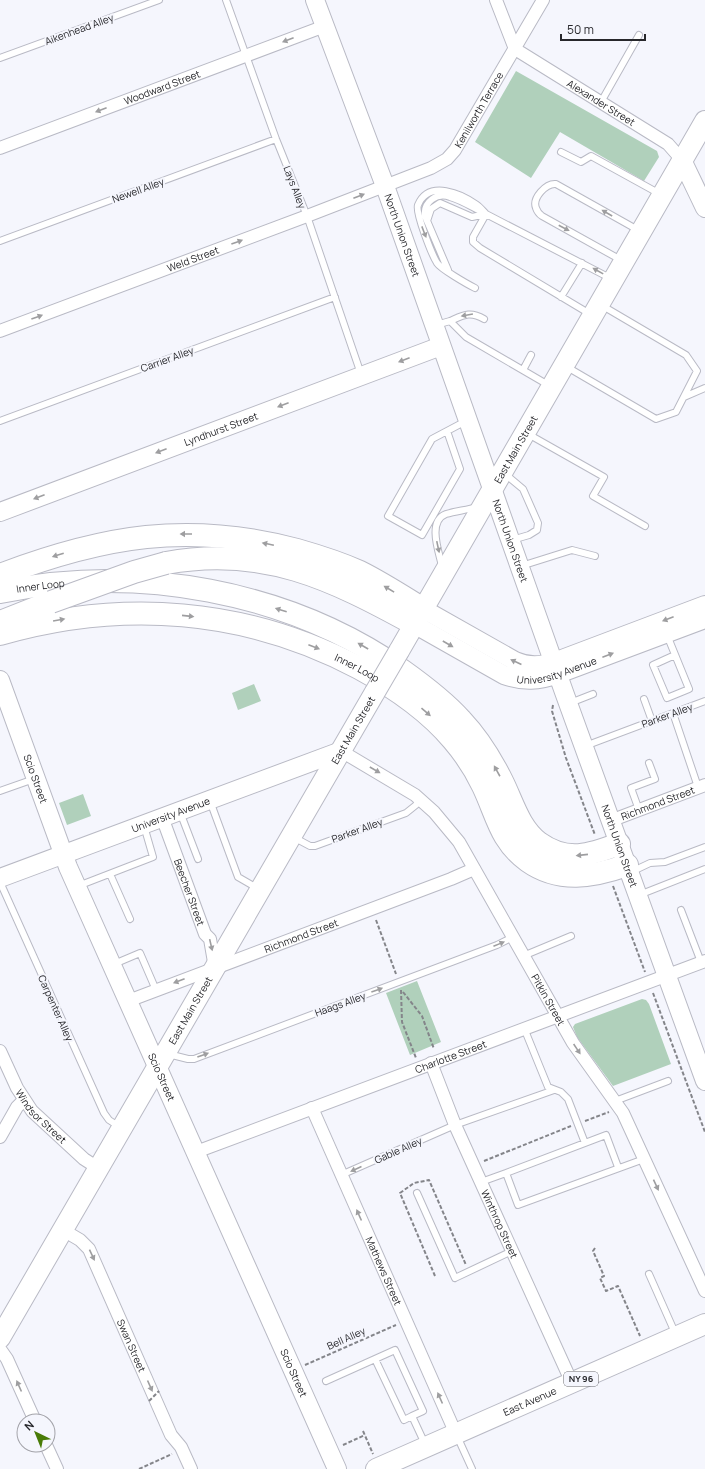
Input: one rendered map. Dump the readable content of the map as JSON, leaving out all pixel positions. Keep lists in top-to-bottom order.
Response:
{
  "streets": {
    "highway": ["Inner Loop"],
    "main road": ["East Main Street", "NY 96", "East Avenue"],
    "street": [
      "Woodward Street",
      "Alexander Street",
      "Kenilworth Terrace",
      "North Union Street",
      "Weld Street",
      "Lyndhurst Street",
      "University Avenue",
      "Scio Street",
      "Richmond Street",
      "Beecher Street",
      "Pitkin Street",
      "Charlotte Street",
      "Windsor Street",
      "Winthrop Street",
      "Mathews Street",
      "Swan Street"
    ],
    "lane": [
      "Aikenhead Alley",
      "Lays Alley",
      "Newell Alley",
      "Carrier Alley",
      "Parker Alley",
      "Haags Alley",
      "Carpenter Alley",
      "Gable Alley"
    ],
    "path": ["Bell Alley"]
  },
  "crossings": [
    ["Woodward Street", "Lays Alley"],
    ["Woodward Street", "North Union Street"],
    ["Alexander Street", "Kenilworth Terrace"],
    ["Alexander Street", "East Main Street"],
    ["Kenilworth Terrace", "North Union Street"],
    ["Kenilworth Terrace", "Weld Street"],
    ["Lays Alley", "Newell Alley"],
    ["Lays Alley", "Weld Street"],
    ["Lays Alley", "Carrier Alley"],
    ["Lays Alley", "Lyndhurst Street"],
    ["North Union Street", "Weld Street"],
    ["North Union Street", "Lyndhurst Street"],
    ["North Union Street", "East Main Street"],
    ["North Union Street", "Inner Loop"],
    ["North Union Street", "University Avenue"],
    ["North Union Street", "Parker Alley"],
    ["North Union Street", "Richmond Street"],
    ["North Union Street", "Charlotte Street"],
    ["East Main Street", "University Avenue"],
    ["East Main Street", "Parker Alley"],
    ["East Main Street", "Scio Street"],
    ["East Main Street", "Richmond Street"],
    ["East Main Street", "Beecher Street"],
    ["East Main Street", "Pitkin Street"],
    ["East Main Street", "Haags Alley"],
    ["East Main Street", "Carpenter Alley"],
    ["East Main Street", "Windsor Street"],
    ["East Main Street", "Swan Street"],
    ["University Avenue", "Scio Street"],
    ["University Avenue", "Beecher Street"],
    ["University Avenue", "Pitkin Street"],
    ["Parker Alley", "Pitkin Street"],
    ["Scio Street", "Richmond Street"],
    ["Scio Street", "Haags Alley"],
    ["Scio Street", "Charlotte Street"],
    ["Scio Street", "Bell Alley"],
    ["Richmond Street", "Beecher Street"],
    ["Richmond Street", "Pitkin Street"],
    ["Pitkin Street", "Haags Alley"],
    ["Pitkin Street", "Charlotte Street"],
    ["Charlotte Street", "Winthrop Street"],
    ["Charlotte Street", "Mathews Street"],
    ["Gable Alley", "Winthrop Street"],
    ["Gable Alley", "Mathews Street"],
    ["Winthrop Street", "East Avenue"],
    ["Mathews Street", "Bell Alley"],
    ["Mathews Street", "East Avenue"]
  ],
  "one_way": [
    "Woodward Street",
    "Weld Street",
    "Lyndhurst Street",
    "Beecher Street",
    "Pitkin Street",
    "Haags Alley",
    "Gable Alley",
    "Mathews Street",
    "Swan Street"
  ],
  "scale_bar": "50 m",
  "north": "top left"
}
